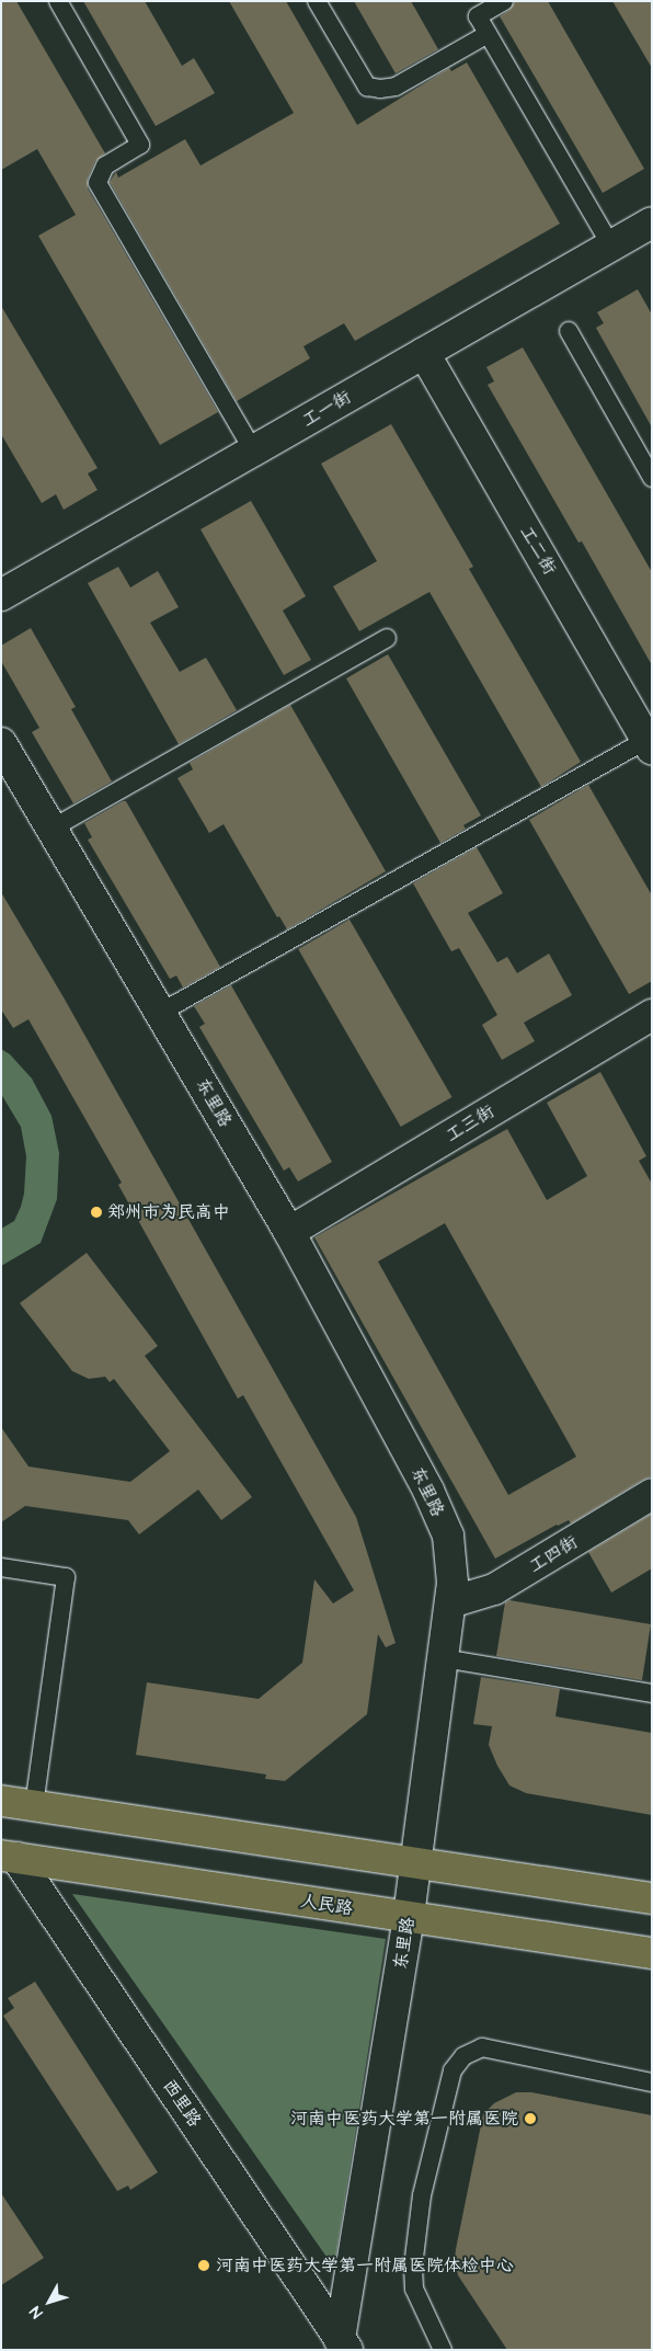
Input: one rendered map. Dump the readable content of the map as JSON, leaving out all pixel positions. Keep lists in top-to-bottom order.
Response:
{
  "streets": {
    "main road": ["人民路"],
    "street": [
      "工一街",
      "工二街",
      "东里路",
      "工三街",
      "工四街",
      "西里路"
    ]
  },
  "crossings": [
    ["工一街", "工二街"],
    ["东里路", "工三街"],
    ["东里路", "工四街"],
    ["东里路", "人民路"],
    ["东里路", "西里路"],
    ["人民路", "西里路"]
  ],
  "places": ["郑州市为民高中", "河南中医药大学第一附属医院", "河南中医药大学第一附属医院体检中心"],
  "north": "bottom left"
}
